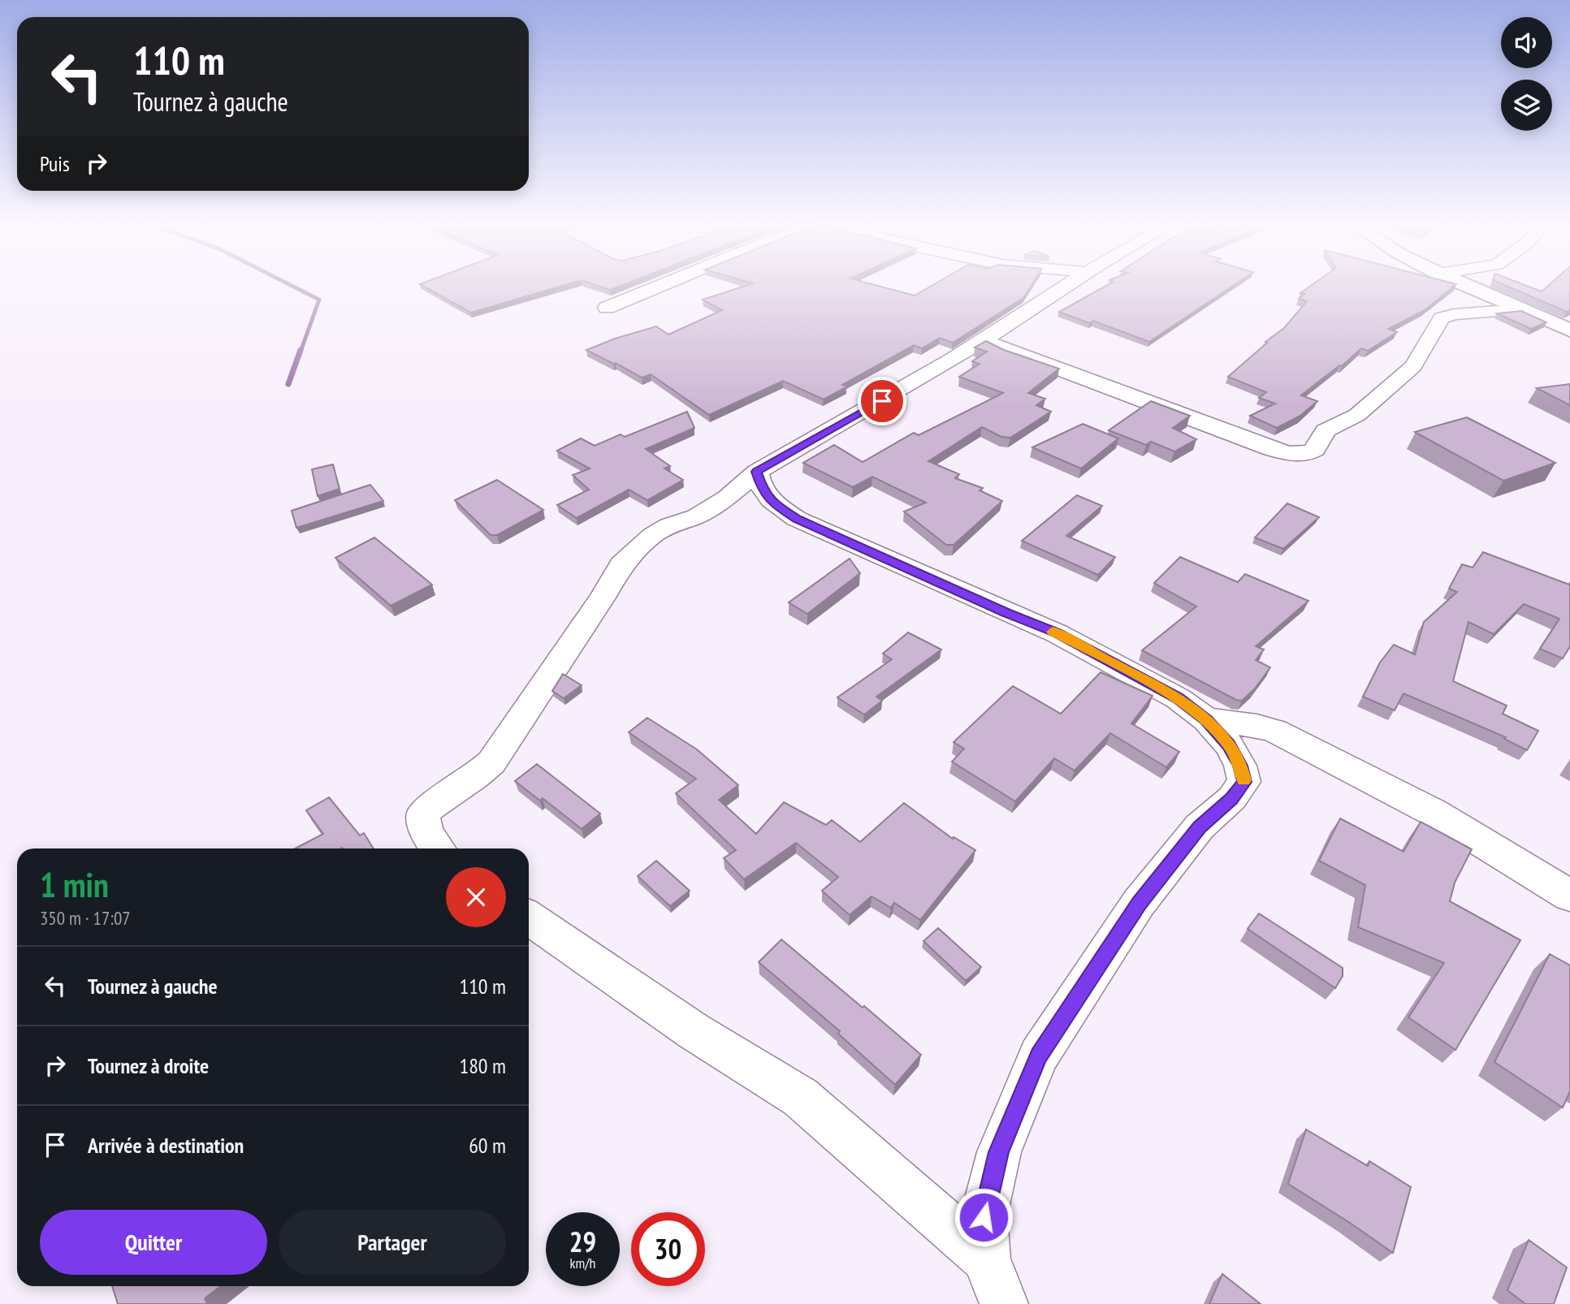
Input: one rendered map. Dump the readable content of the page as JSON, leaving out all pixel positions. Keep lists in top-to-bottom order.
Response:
{
  "page": {
    "turn": ["110 m", "Tournez à gauche"],
    "then": "Puis",
    "heading": ["1 min", "350 m · 17:07"],
    "list": [
      {
        "name": "Tournez à gauche",
        "value": "110 m"
      },
      {
        "name": "Tournez à droite",
        "value": "180 m"
      },
      {
        "name": "Arrivée à destination",
        "value": "60 m"
      }
    ],
    "buttons": ["Quitter", "Partager"],
    "speed": "29 km/h",
    "limit": "30"
  }
}
